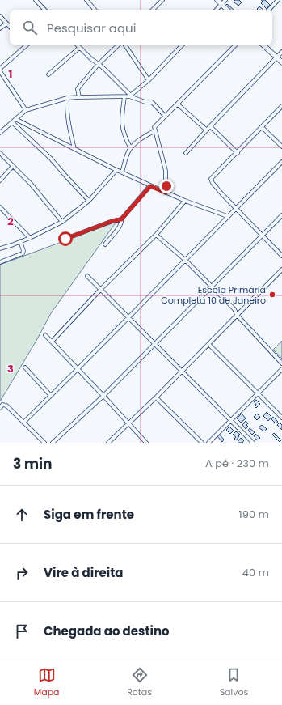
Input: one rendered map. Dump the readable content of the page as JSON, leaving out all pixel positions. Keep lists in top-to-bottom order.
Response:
{
  "places": ["Escola Primária Completa 10 de Janeiro"],
  "page": {
    "search": "Pesquisar aqui",
    "heading": ["3 min", "A pé · 230 m"],
    "list": [
      ["Siga em frente", "190 m"],
      ["Vire à direita", "40 m"],
      "Chegada ao destino"
    ],
    "nav": ["Mapa", "Rotas", "Salvos"]
  },
  "grid": {
    "rows": ["1", "2", "3"]
  }
}
